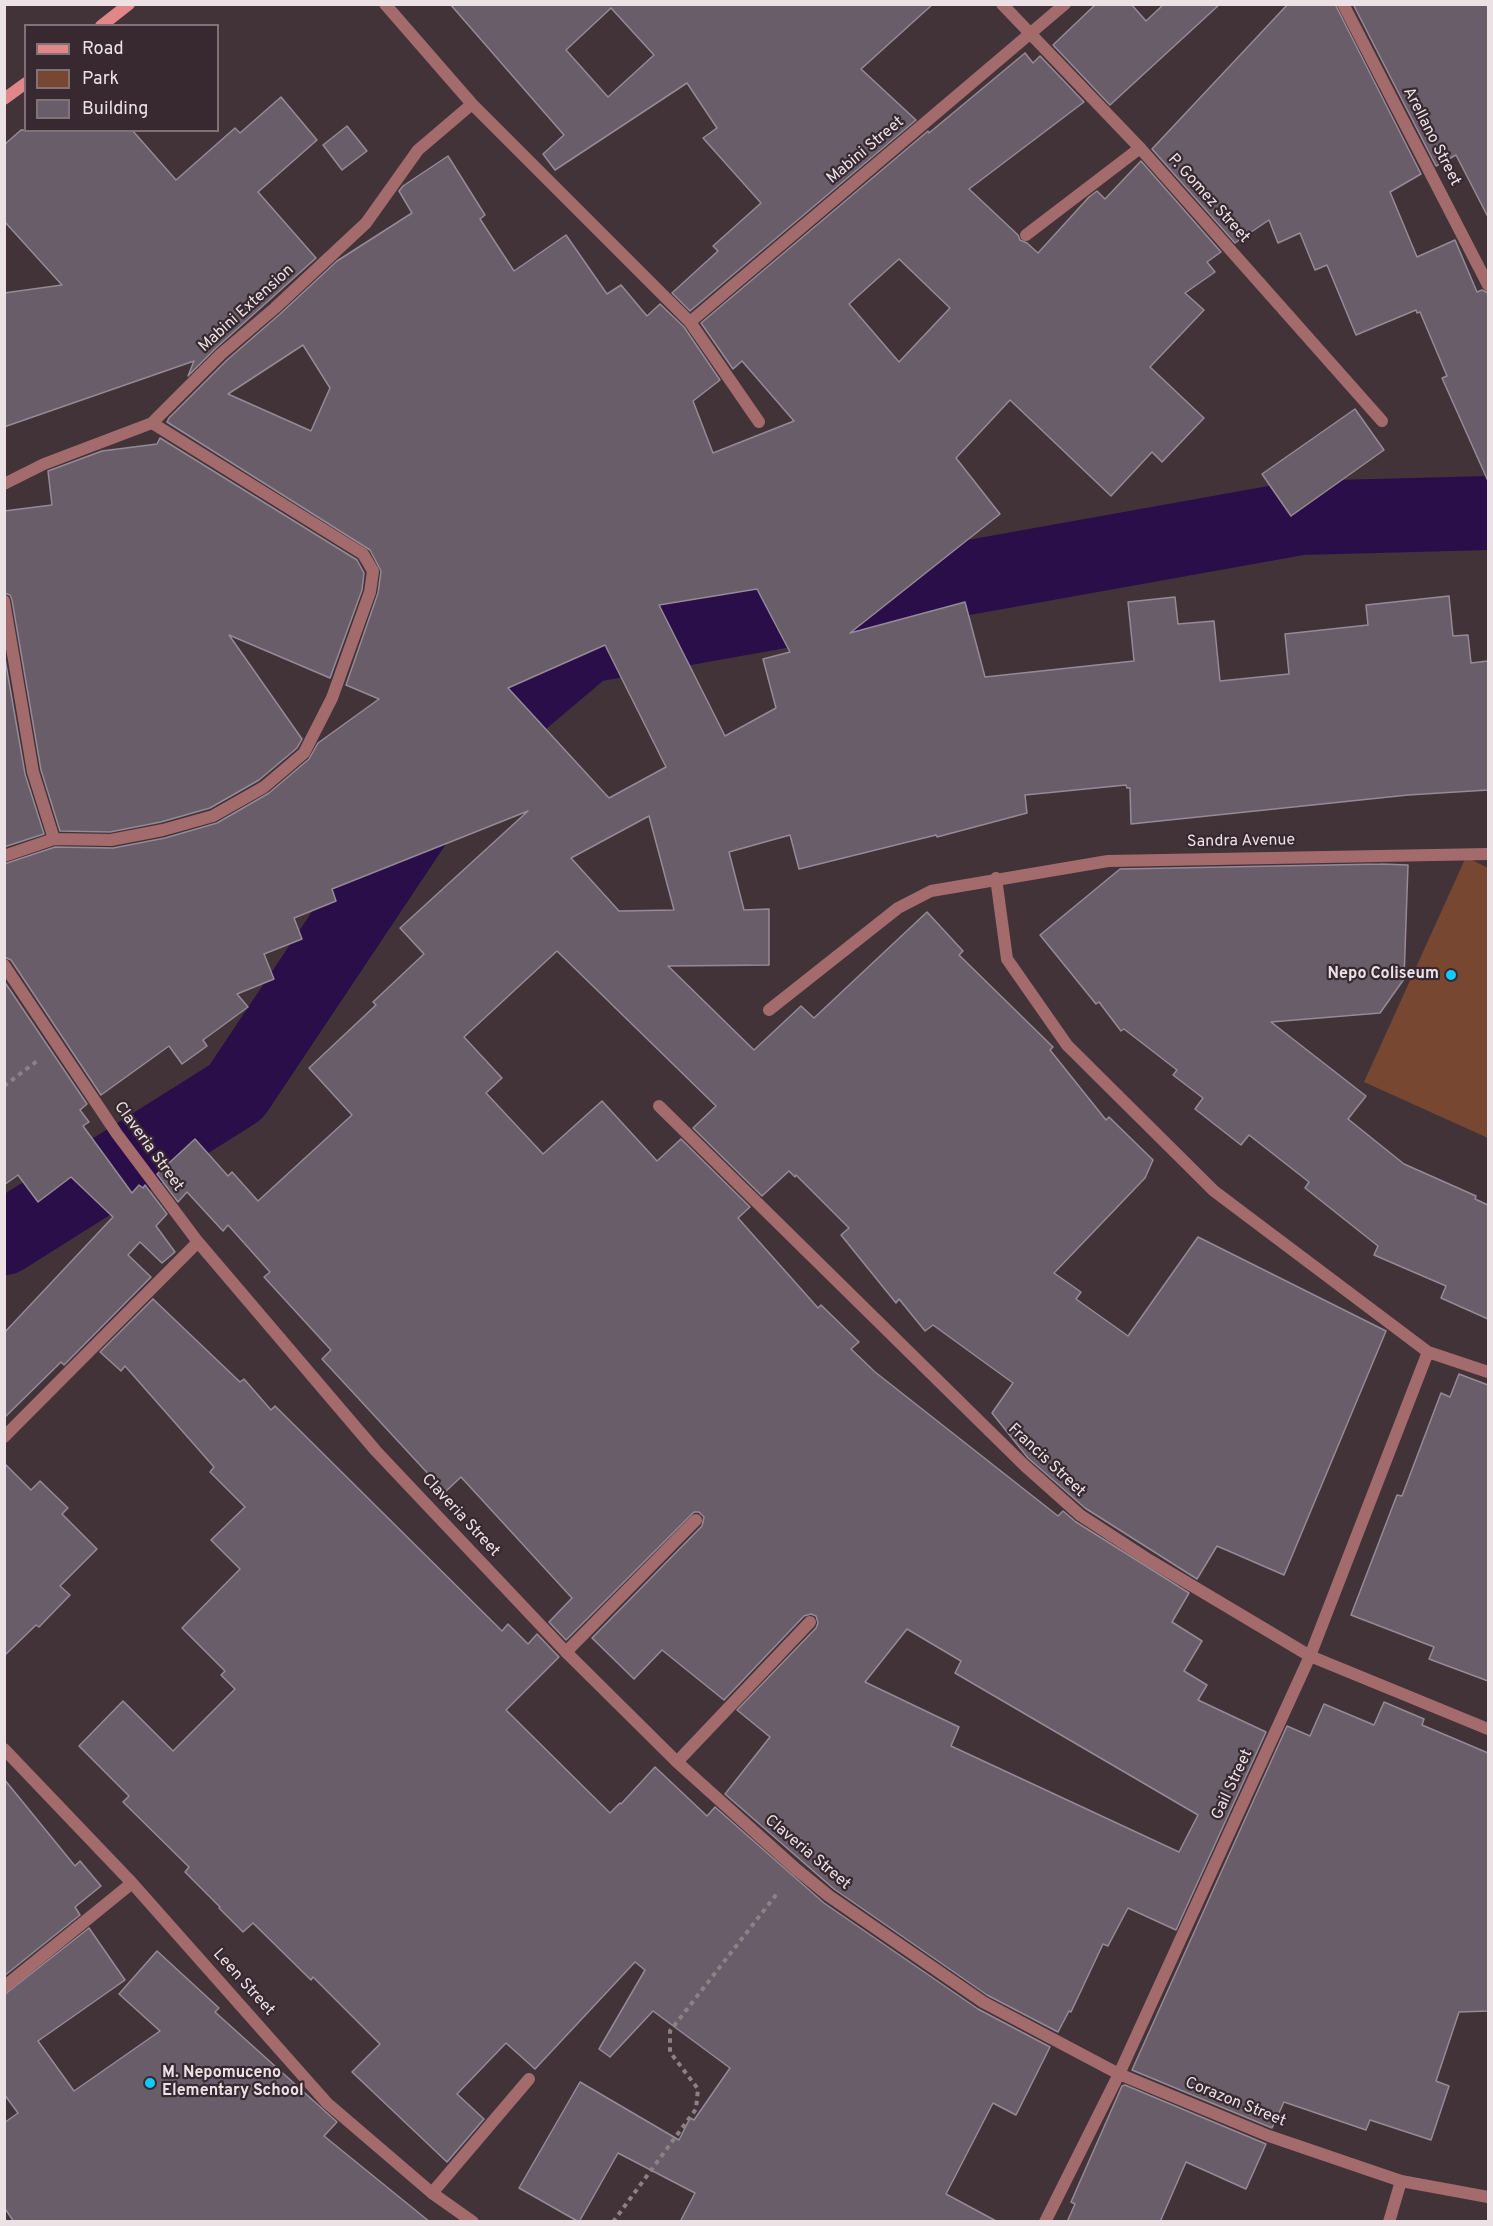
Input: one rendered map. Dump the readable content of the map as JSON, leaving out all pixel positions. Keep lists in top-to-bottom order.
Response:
{
  "streets": {
    "street": [
      "Arellano Street",
      "Mabini Street",
      "P. Gomez Street",
      "Mabini Extension",
      "Sandra Avenue",
      "Claveria Street",
      "Francis Street",
      "Gail Street",
      "Leen Street",
      "Corazon Street"
    ]
  },
  "crossings": [
    ["Mabini Street", "P. Gomez Street"],
    ["Claveria Street", "Corazon Street"],
    ["Francis Street", "Gail Street"],
    ["Gail Street", "Corazon Street"]
  ],
  "places": ["Nepo Coliseum", "M. Nepomuceno Elementary School"],
  "legend": ["Road", "Park", "Building"]
}
